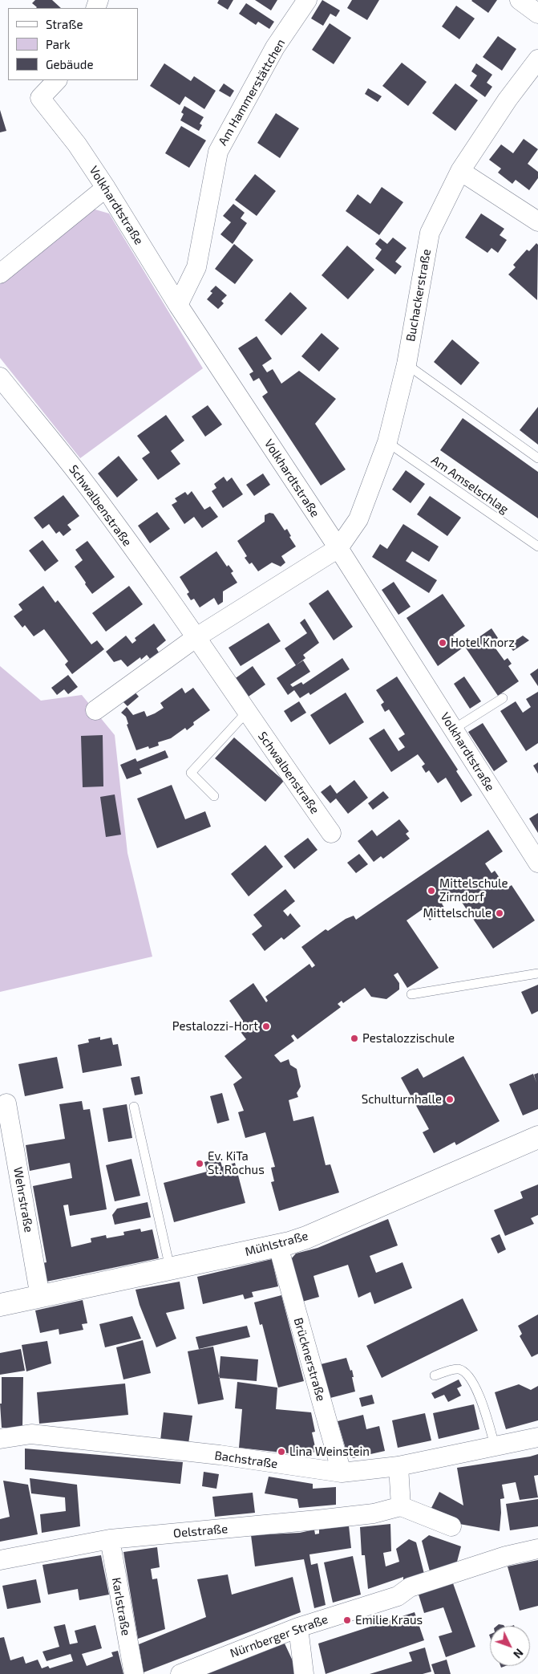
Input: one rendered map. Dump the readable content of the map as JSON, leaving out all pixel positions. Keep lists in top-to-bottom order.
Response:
{
  "streets": {
    "street": [
      "Am Hammerstättchen",
      "Volkhardtstraße",
      "Buchackerstraße",
      "Schwalbenstraße",
      "Wehrstraße",
      "Mühlstraße",
      "Brücknerstraße",
      "Bachstraße",
      "Oelstraße",
      "Karlstraße",
      "Nürnberger Straße"
    ],
    "lane": ["Am Amselschlag"]
  },
  "crossings": [
    ["Am Hammerstättchen", "Volkhardtstraße"],
    ["Volkhardtstraße", "Buchackerstraße"],
    ["Buchackerstraße", "Am Amselschlag"],
    ["Wehrstraße", "Mühlstraße"],
    ["Mühlstraße", "Brücknerstraße"],
    ["Brücknerstraße", "Bachstraße"],
    ["Oelstraße", "Karlstraße"]
  ],
  "places": [
    "Hotel Knorz",
    "Mittelschule Zirndorf",
    "Mittelschule",
    "Pestalozzi-Hort",
    "Pestalozzischule",
    "Schulturnhalle",
    "Ev. KiTa St. Rochus",
    "Lina Weinstein",
    "Emilie Kraus"
  ],
  "legend": ["Straße", "Park", "Gebäude"],
  "north": "bottom right"
}
